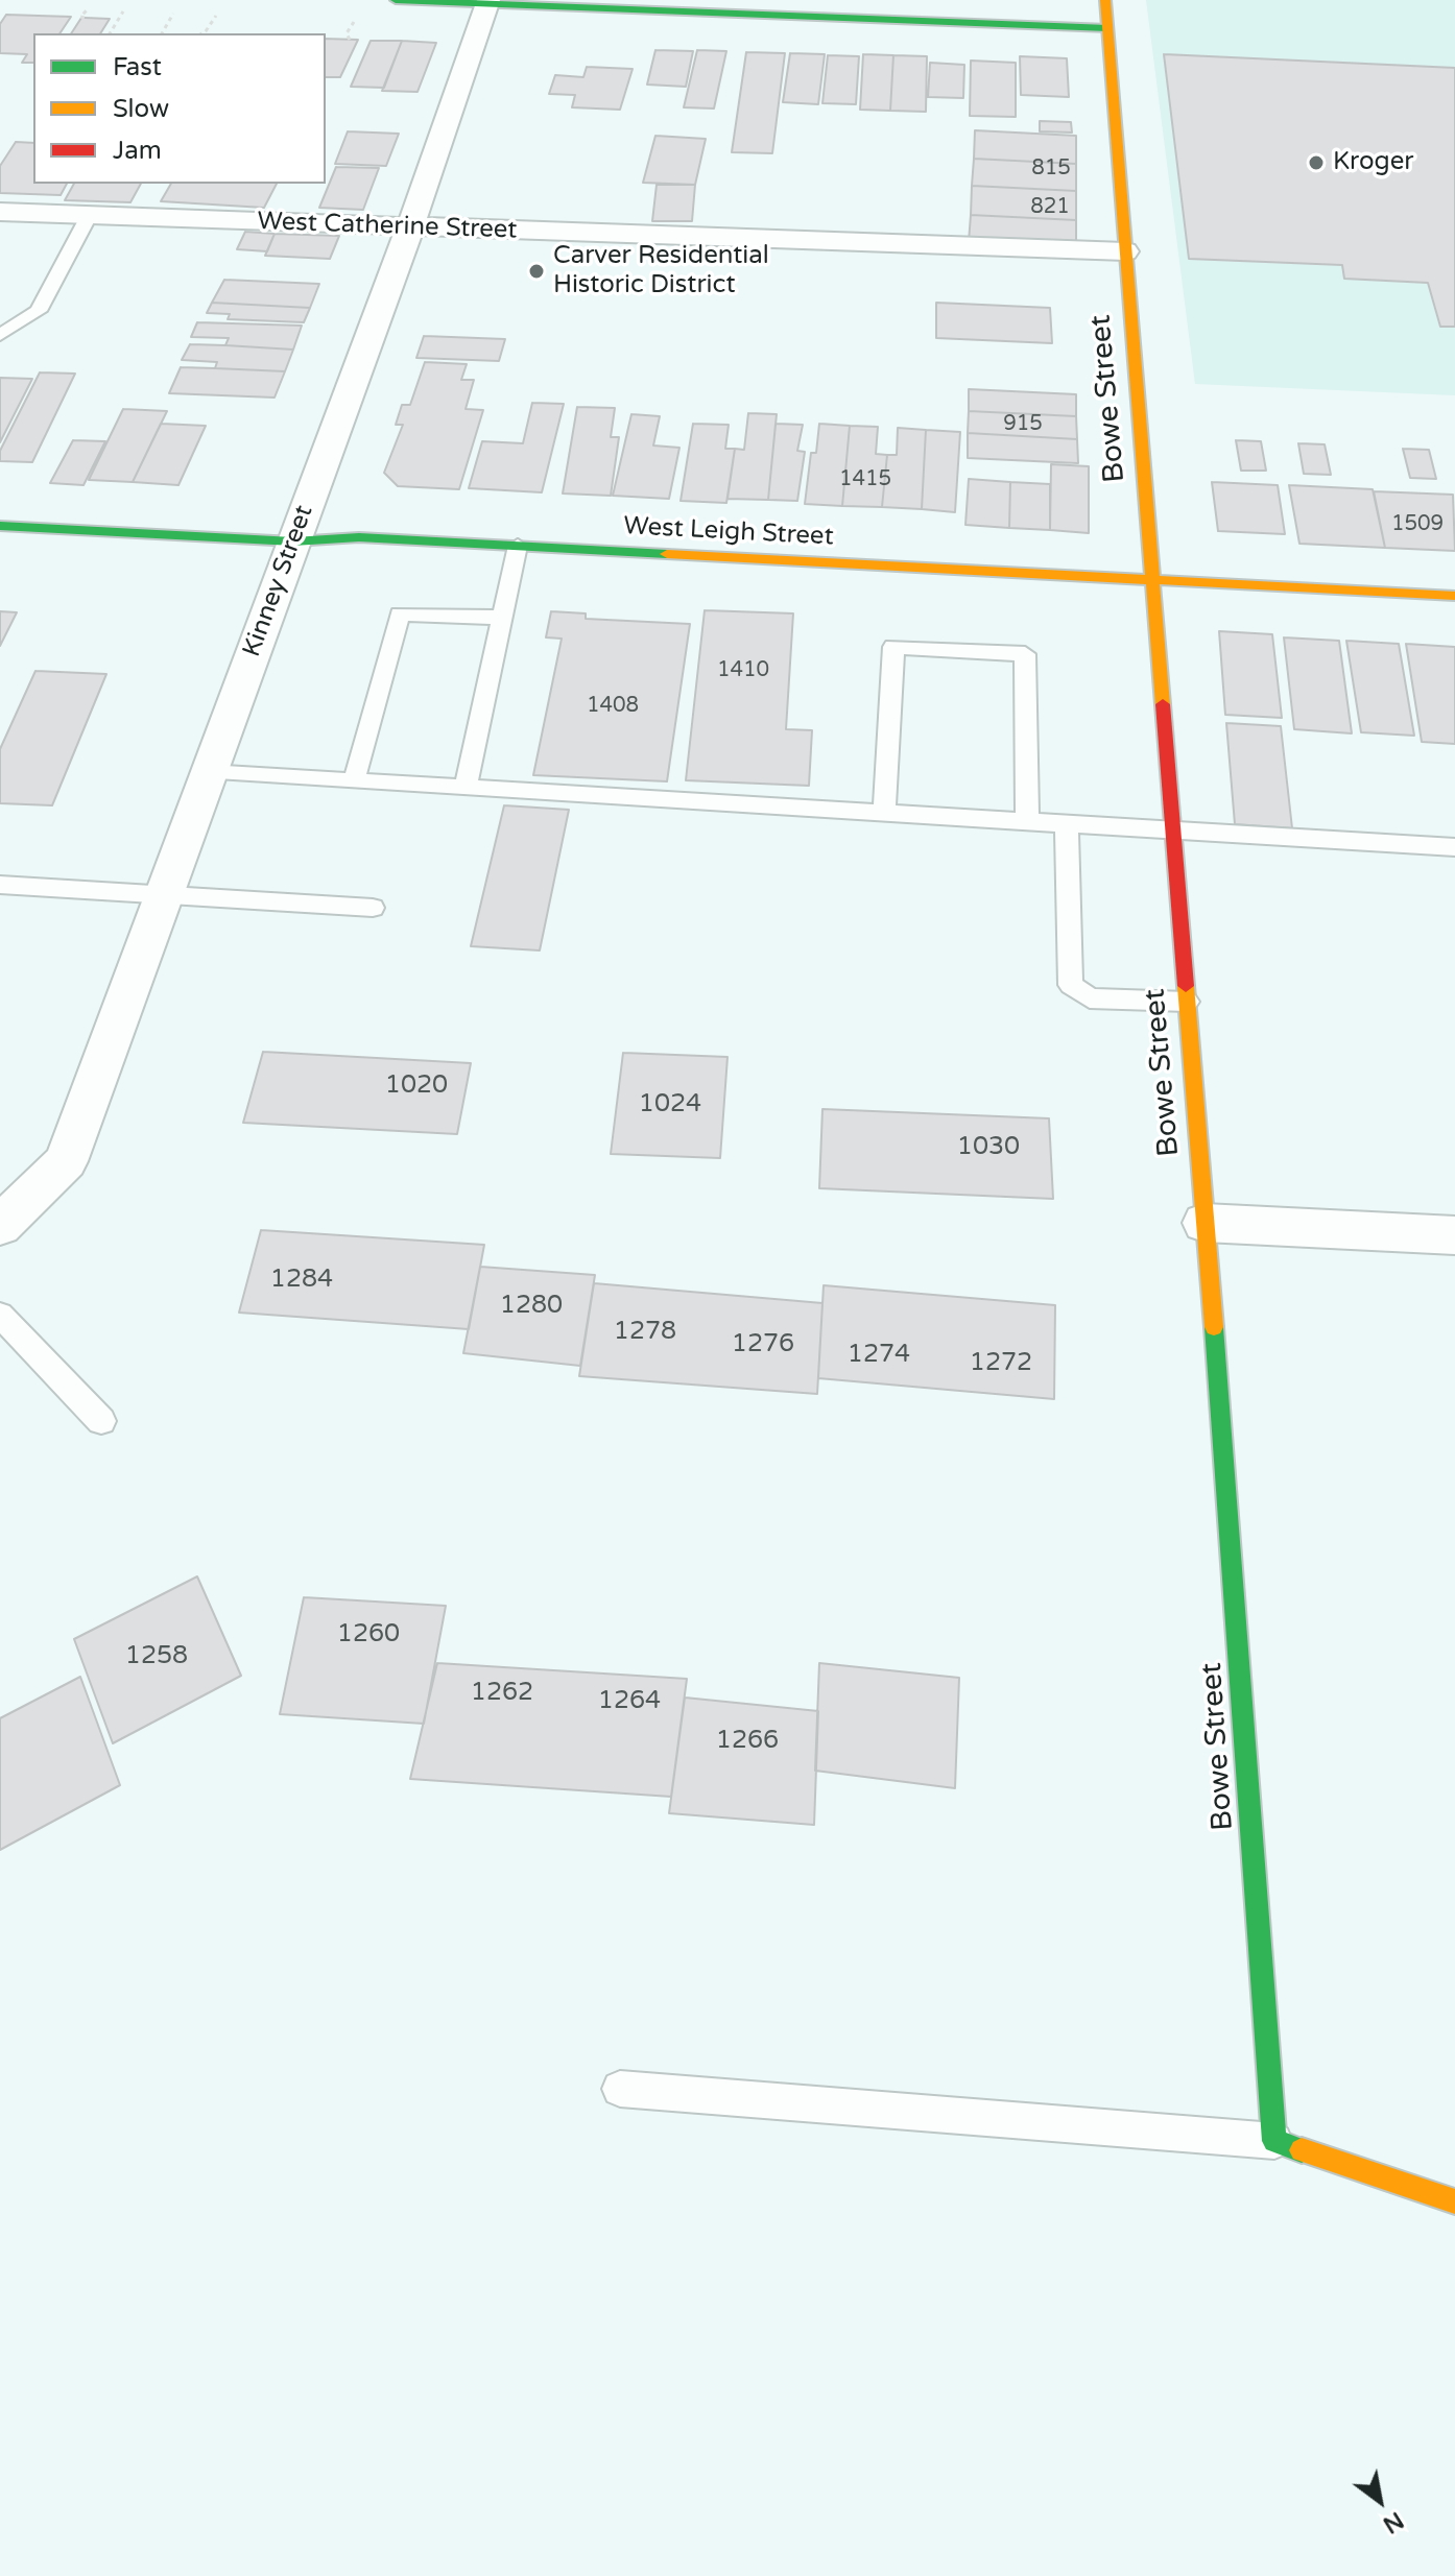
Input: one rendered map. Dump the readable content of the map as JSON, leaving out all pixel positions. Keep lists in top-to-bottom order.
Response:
{
  "streets": {
    "street": [
      "West Catherine Street",
      "Bowe Street",
      "West Leigh Street",
      "Kinney Street"
    ]
  },
  "crossings": [
    ["West Catherine Street", "Bowe Street"],
    ["West Catherine Street", "Kinney Street"],
    ["Bowe Street", "West Leigh Street"],
    ["West Leigh Street", "Kinney Street"]
  ],
  "places": ["Kroger", "Carver Residential Historic District"],
  "house_numbers": [
    "815",
    "821",
    "915",
    "1415",
    "1509",
    "1410",
    "1408",
    "1020",
    "1024",
    "1030",
    "1284",
    "1280",
    "1278",
    "1276",
    "1274",
    "1272",
    "1260",
    "1258",
    "1262",
    "1264",
    "1266"
  ],
  "legend": ["Fast", "Slow", "Jam"],
  "north": "bottom right"
}
